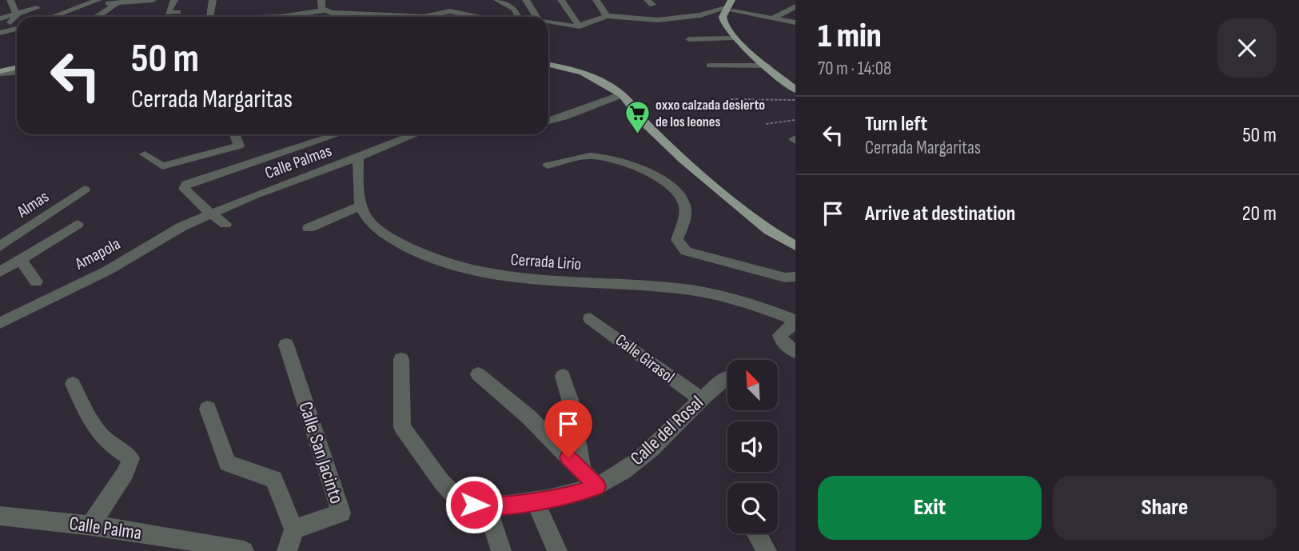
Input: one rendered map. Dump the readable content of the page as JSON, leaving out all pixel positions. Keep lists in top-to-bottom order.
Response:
{
  "streets": {
    "street": [
      "Calle Palmas",
      "Almas",
      "Amapola",
      "Cerrada Lirio",
      "Calle Girasol",
      "Calle del Rosal",
      "Calle San Jacinto",
      "Calle Palma"
    ]
  },
  "crossings": [
    ["Calle Palmas", "Amapola"],
    ["Calle Girasol", "Calle del Rosal"]
  ],
  "places": {
    "supermarket": ["oxxo calzada desierto de los leones"]
  },
  "north": "top left",
  "page": {
    "heading": ["1 min", "70 m · 14:08"],
    "turn": ["50 m", "Cerrada Margaritas"],
    "list": [
      {
        "name": "Turn left",
        "note": "Cerrada Margaritas",
        "value": "50 m"
      },
      {
        "name": "Arrive at destination",
        "value": "20 m"
      }
    ],
    "buttons": ["Exit", "Share"]
  }
}
